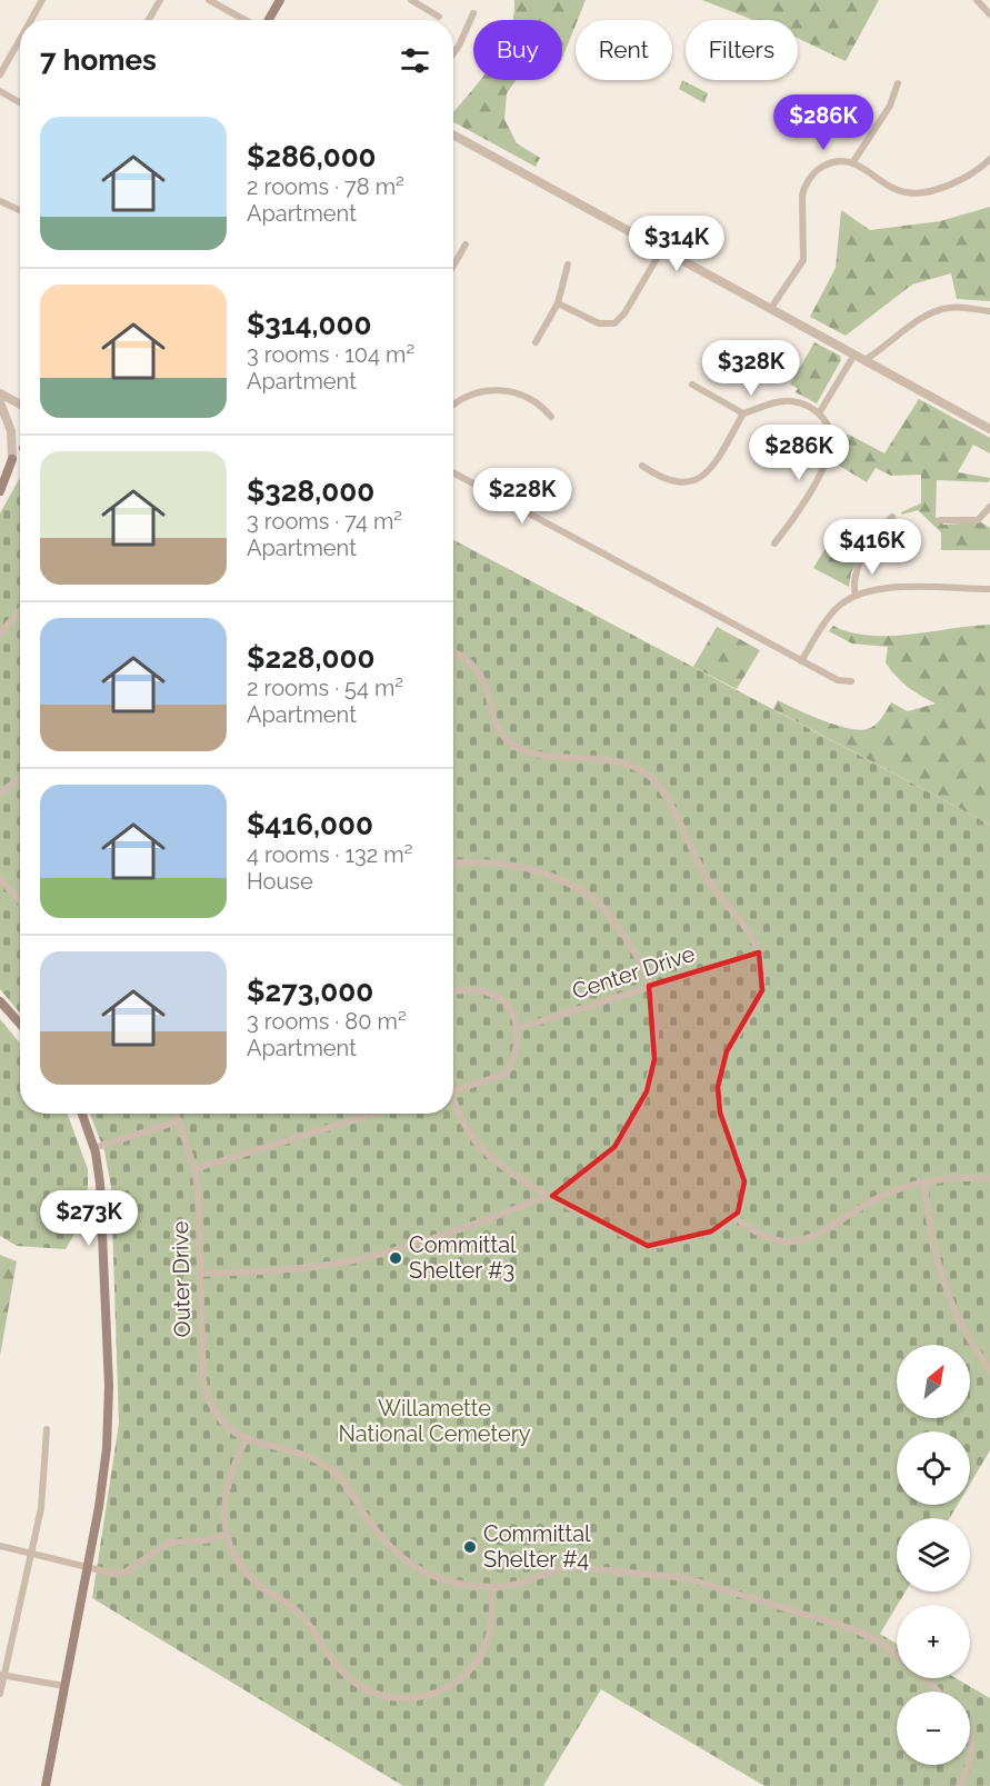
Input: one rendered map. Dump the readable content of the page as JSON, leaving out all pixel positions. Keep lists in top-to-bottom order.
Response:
{
  "streets": {
    "street": ["Center Drive", "Outer Drive"]
  },
  "parks": ["Willamette National Cemetery"],
  "places": ["Committal Shelter #3", "Committal Shelter #4"],
  "north": "top right",
  "page": {
    "chip": ["Buy", "Rent", "Filters"],
    "heading": "7 homes",
    "price": [
      "$286K",
      "$314K",
      "$328K",
      "$286K",
      "$228K",
      "$416K",
      "$273K"
    ],
    "list": [
      {
        "name": "$286,000",
        "note": "2 rooms · 78 m² · Apartment"
      },
      {
        "name": "$314,000",
        "note": "3 rooms · 104 m² · Apartment"
      },
      {
        "name": "$328,000",
        "note": "3 rooms · 74 m² · Apartment"
      },
      {
        "name": "$228,000",
        "note": "2 rooms · 54 m² · Apartment"
      },
      {
        "name": "$416,000",
        "note": "4 rooms · 132 m² · House"
      },
      {
        "name": "$273,000",
        "note": "3 rooms · 80 m² · Apartment"
      }
    ],
    "map_buttons": ["+", "−"]
  }
}
